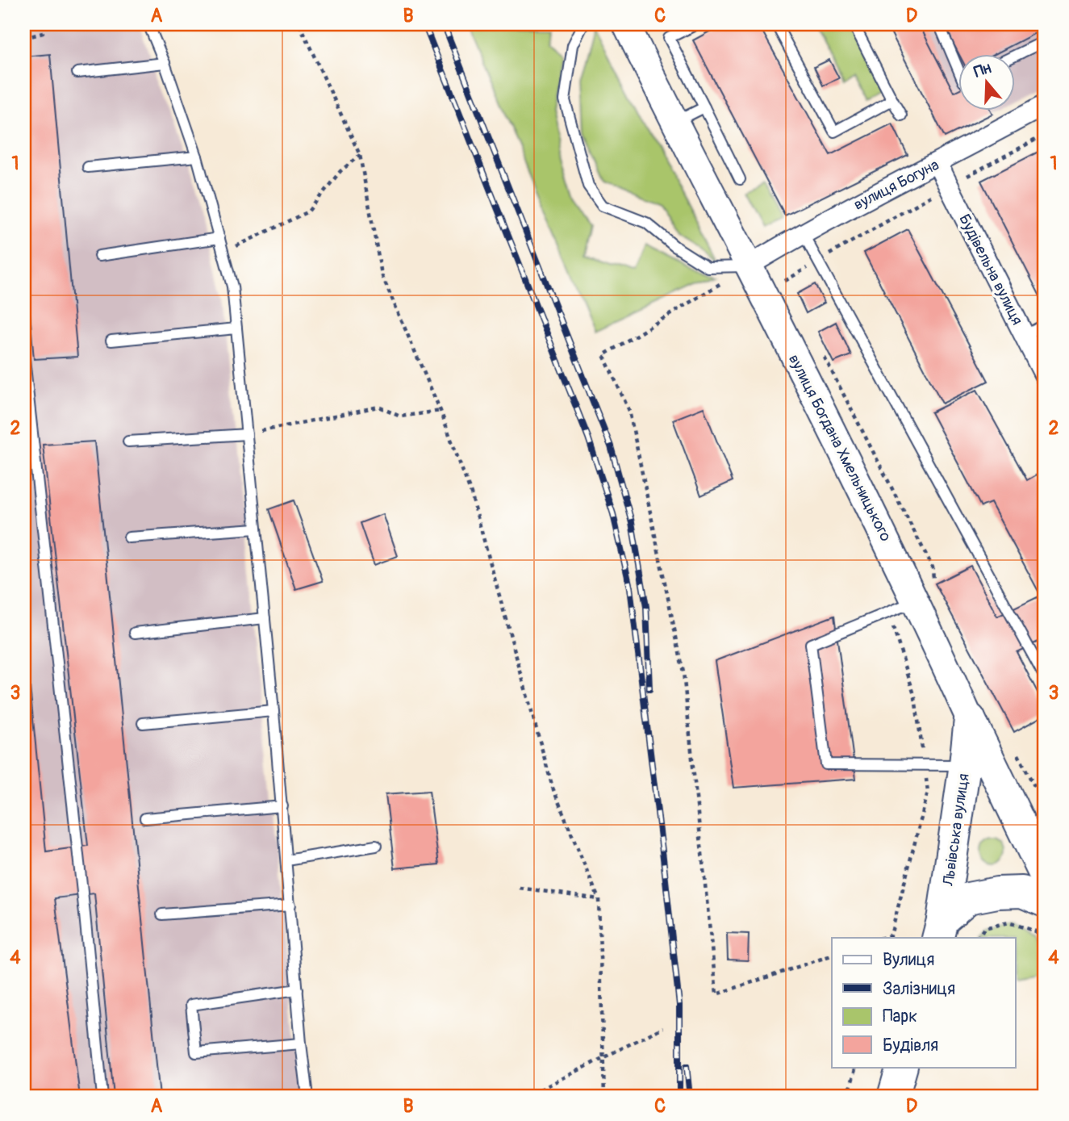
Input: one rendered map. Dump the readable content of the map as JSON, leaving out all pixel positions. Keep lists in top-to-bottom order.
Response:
{
  "streets": {
    "main road": ["вулиця Богдана Хмельницького", "Львівська вулиця"],
    "street": ["вулиця Богуна", "Будівельна вулиця"]
  },
  "crossings": [
    ["вулиця Богуна", "Будівельна вулиця"],
    ["вулиця Богуна", "вулиця Богдана Хмельницького"],
    ["вулиця Богдана Хмельницького", "Львівська вулиця"]
  ],
  "legend": [
    "Вулиця",
    "Залізниця",
    "Парк",
    "Будівля"
  ],
  "north": "top",
  "grid": {
    "columns": [
      "A",
      "B",
      "C",
      "D"
    ],
    "rows": [
      "1",
      "2",
      "3",
      "4"
    ]
  }
}
